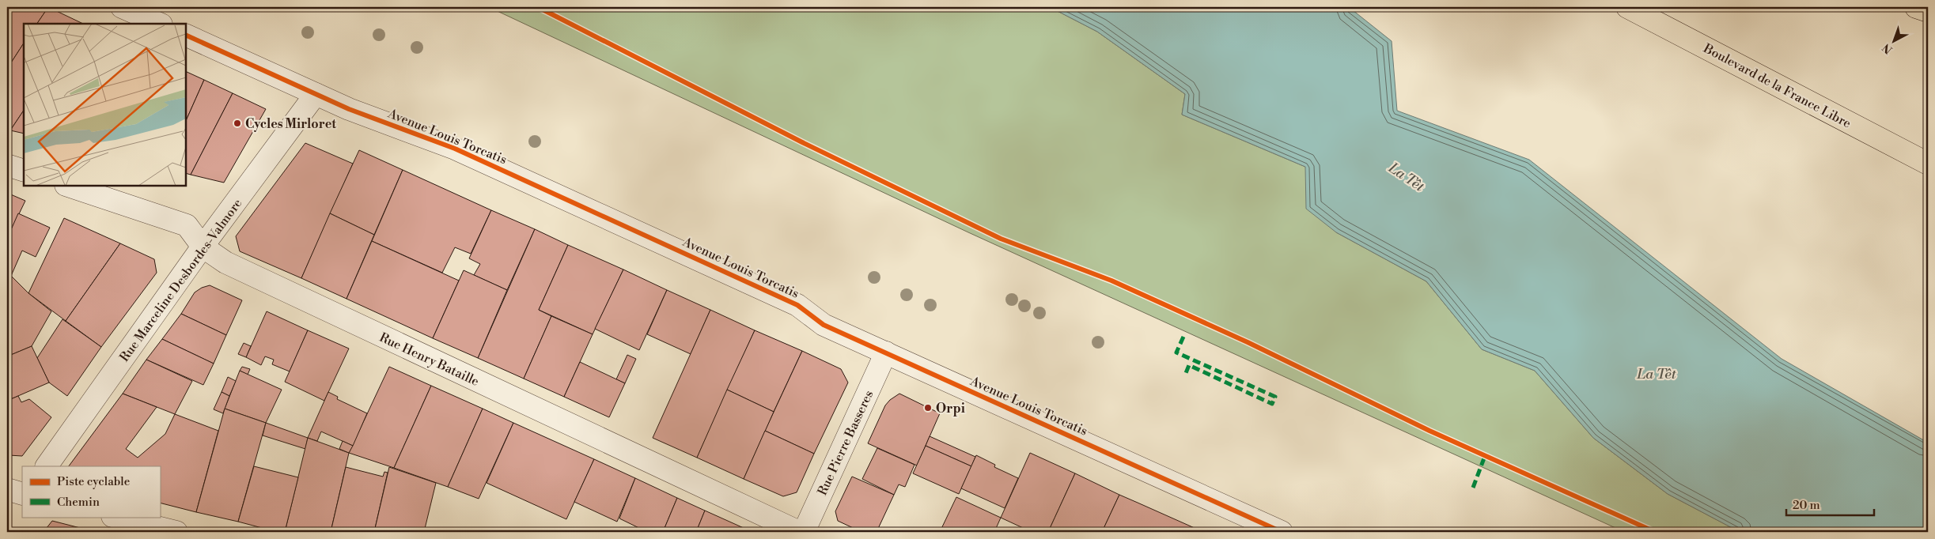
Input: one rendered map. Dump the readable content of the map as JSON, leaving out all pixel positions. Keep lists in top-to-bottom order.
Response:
{
  "streets": {
    "main road": ["Boulevard de la France Libre"],
    "street": [
      "Avenue Louis Torcatis",
      "Rue Marceline Desbordes-Valmore",
      "Rue Henry Bataille",
      "Rue Pierre Basseres"
    ]
  },
  "crossings": [
    ["Avenue Louis Torcatis", "Rue Marceline Desbordes-Valmore"],
    ["Avenue Louis Torcatis", "Rue Pierre Basseres"],
    ["Rue Marceline Desbordes-Valmore", "Rue Henry Bataille"]
  ],
  "water": ["La Têt"],
  "places": ["Cycles Mirloret", "Orpi"],
  "legend": ["Piste cyclable", "Chemin"],
  "scale_bar": "20 m",
  "north": "bottom left"
}
